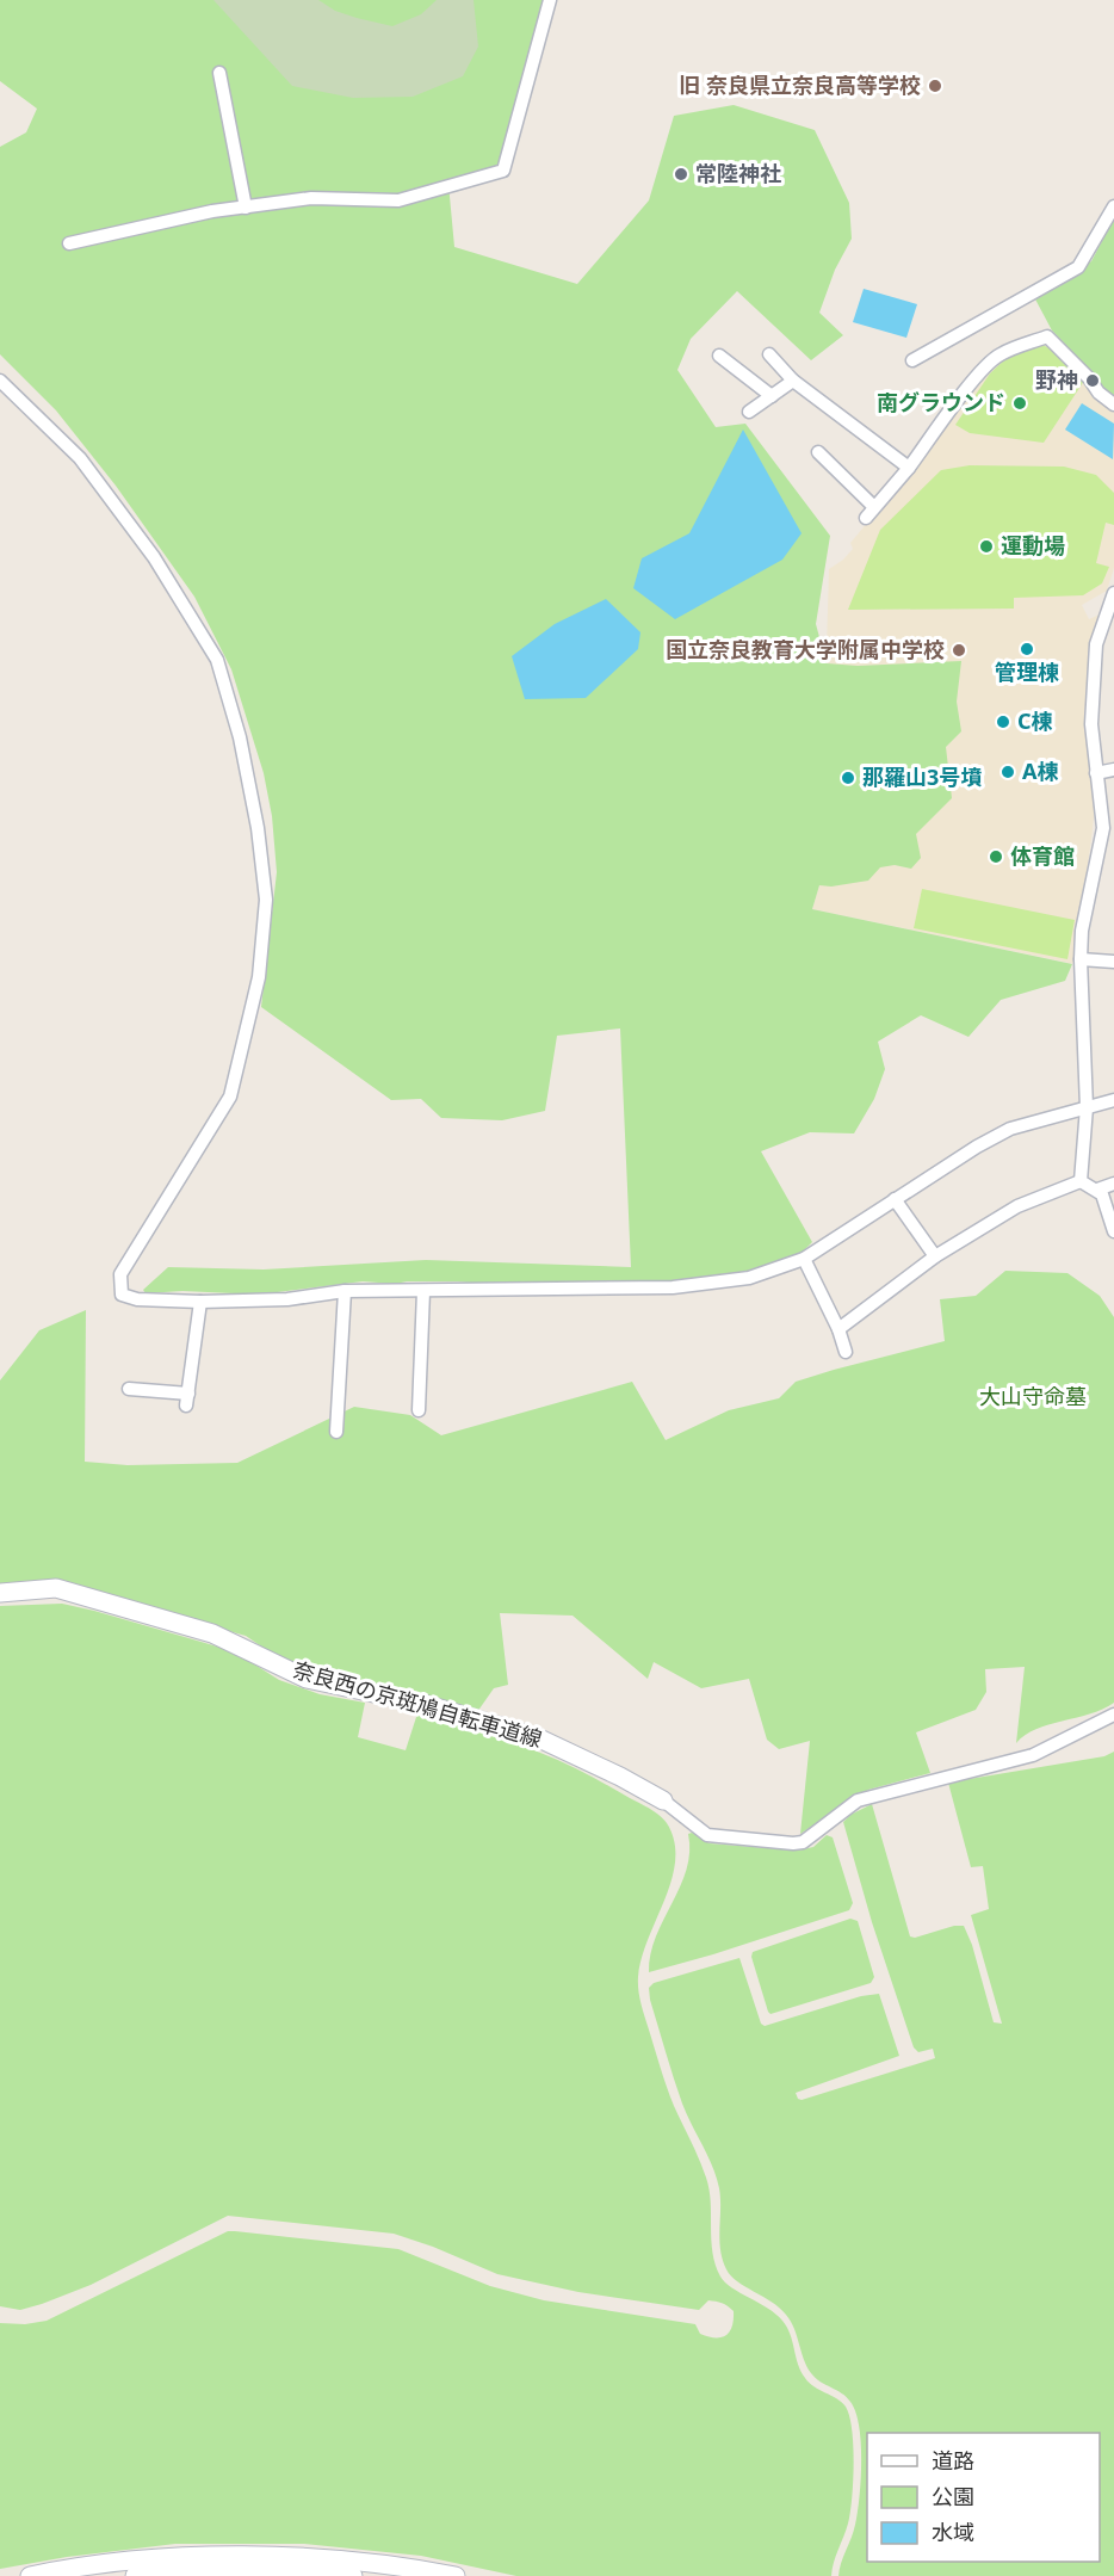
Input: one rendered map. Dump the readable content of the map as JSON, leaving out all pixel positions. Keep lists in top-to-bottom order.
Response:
{
  "streets": {
    "main road": ["奈良西の京斑鳩自転車道線"]
  },
  "parks": ["大山守命墓"],
  "places": [
    "旧 奈良県立奈良高等学校",
    "常陸神社",
    "野神",
    "南グラウンド",
    "運動場",
    "管理棟",
    "国立奈良教育大学附属中学校",
    "C棟",
    "A棟",
    "那羅山3号墳",
    "体育館"
  ],
  "legend": ["道路", "公園", "水域"]
}
